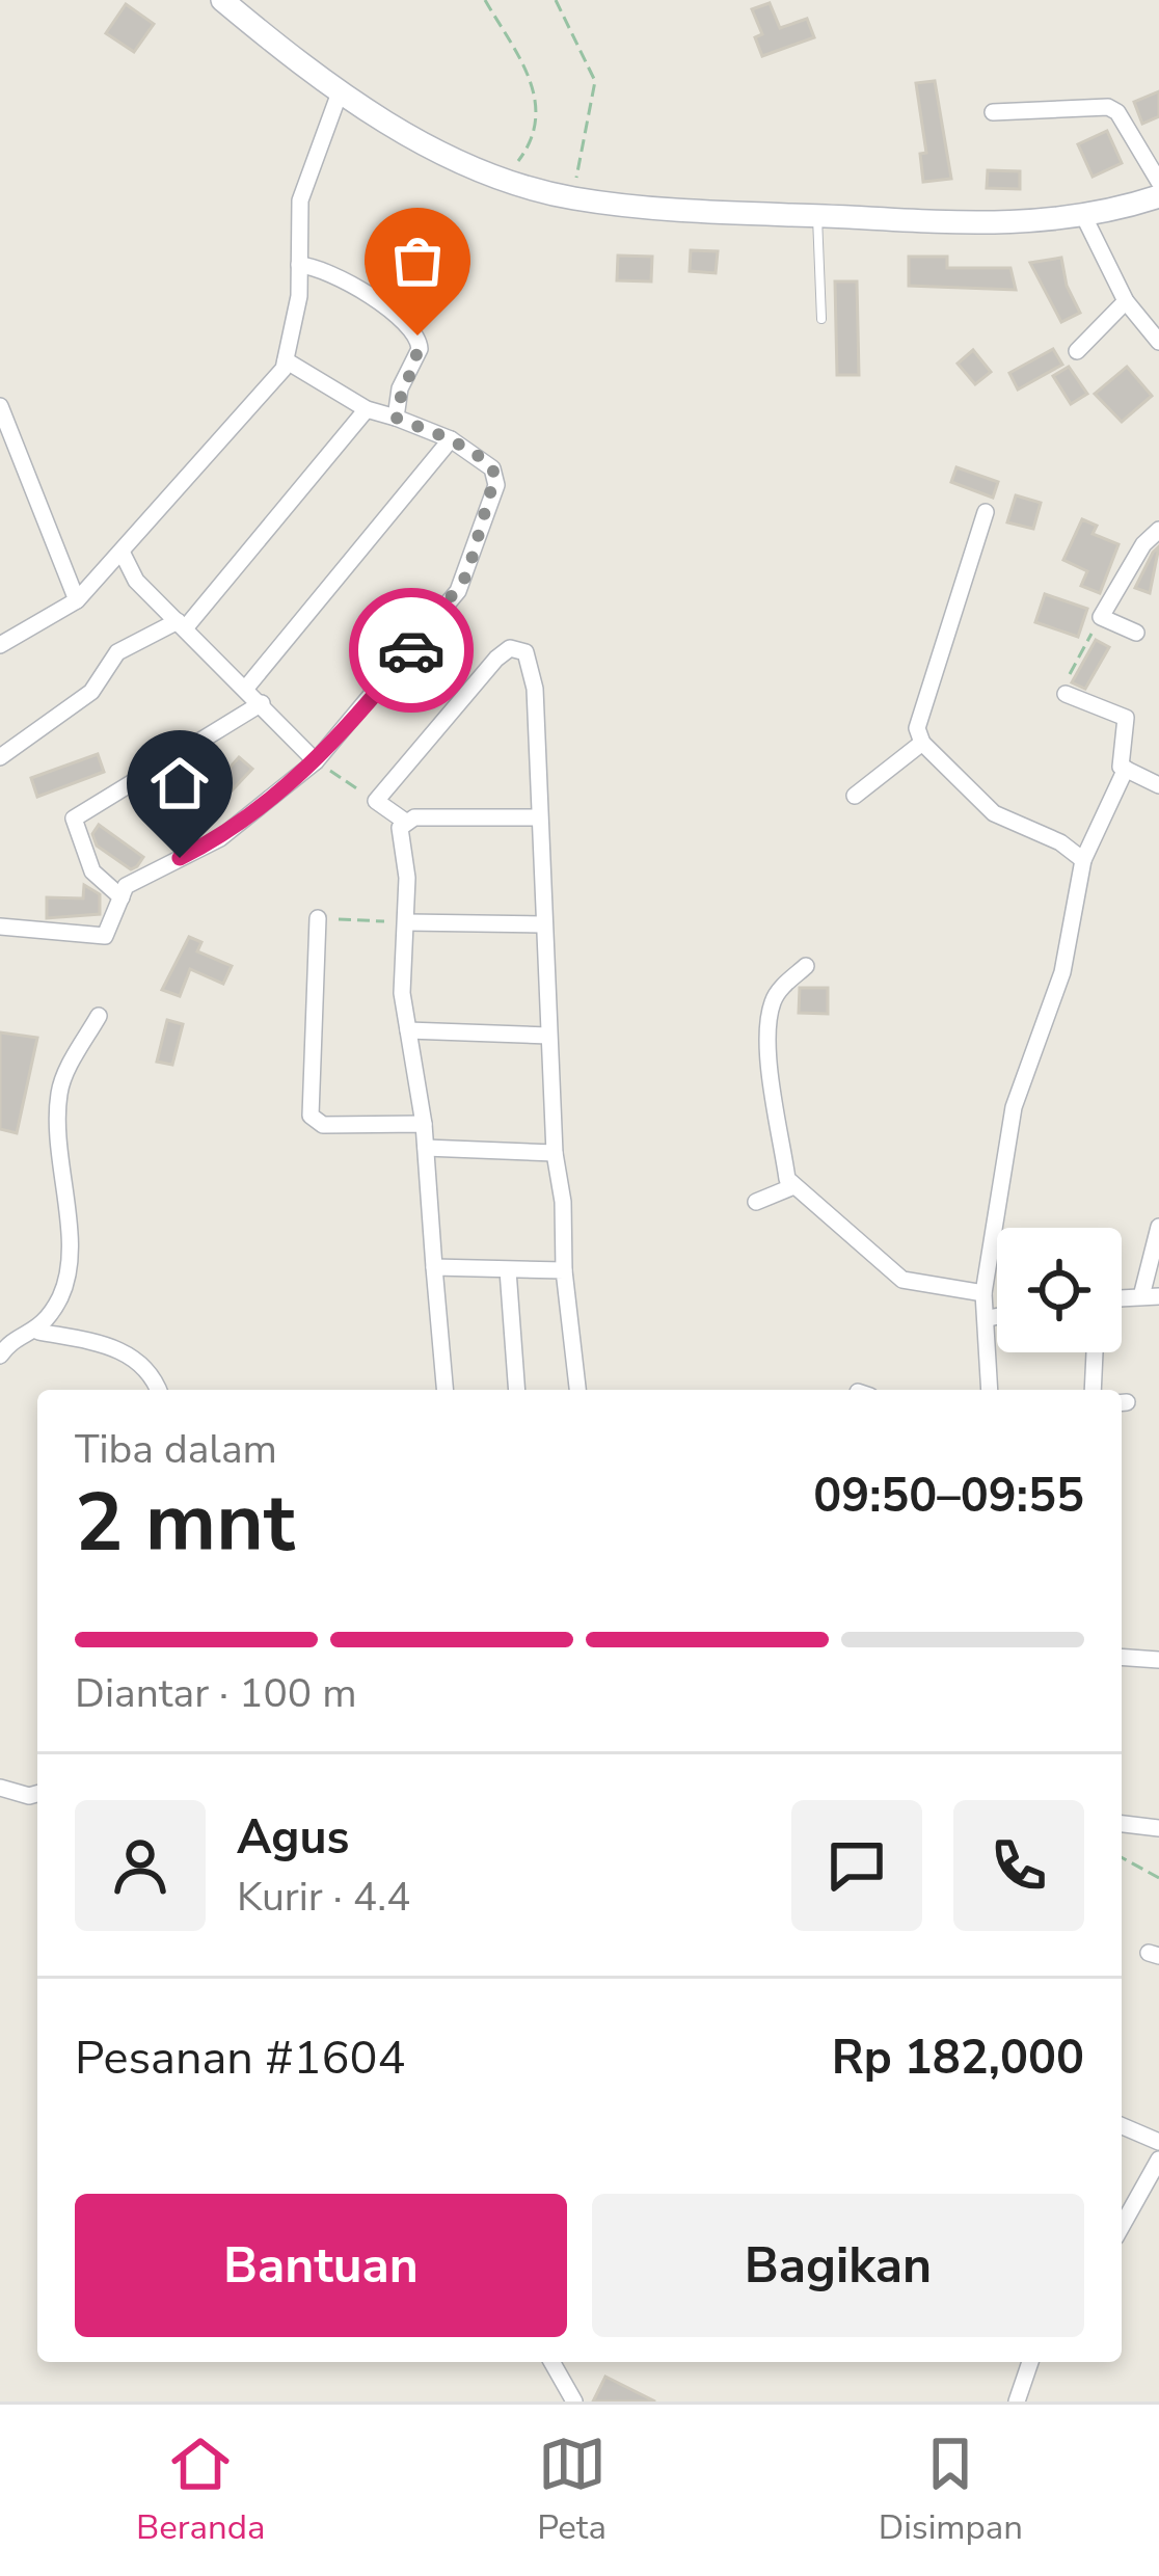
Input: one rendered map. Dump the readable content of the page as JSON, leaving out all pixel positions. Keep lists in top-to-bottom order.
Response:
{
  "page": {
    "heading": ["2 mnt", "Tiba dalam", "09:50–09:55"],
    "panel": [
      "Agus",
      "Kurir · 4.4",
      "Pesanan #1604",
      "Rp 182,000"
    ],
    "bar": "Diantar · 100 m",
    "buttons": ["Bantuan", "Bagikan"],
    "tabs": ["Beranda", "Peta", "Disimpan"]
  }
}
